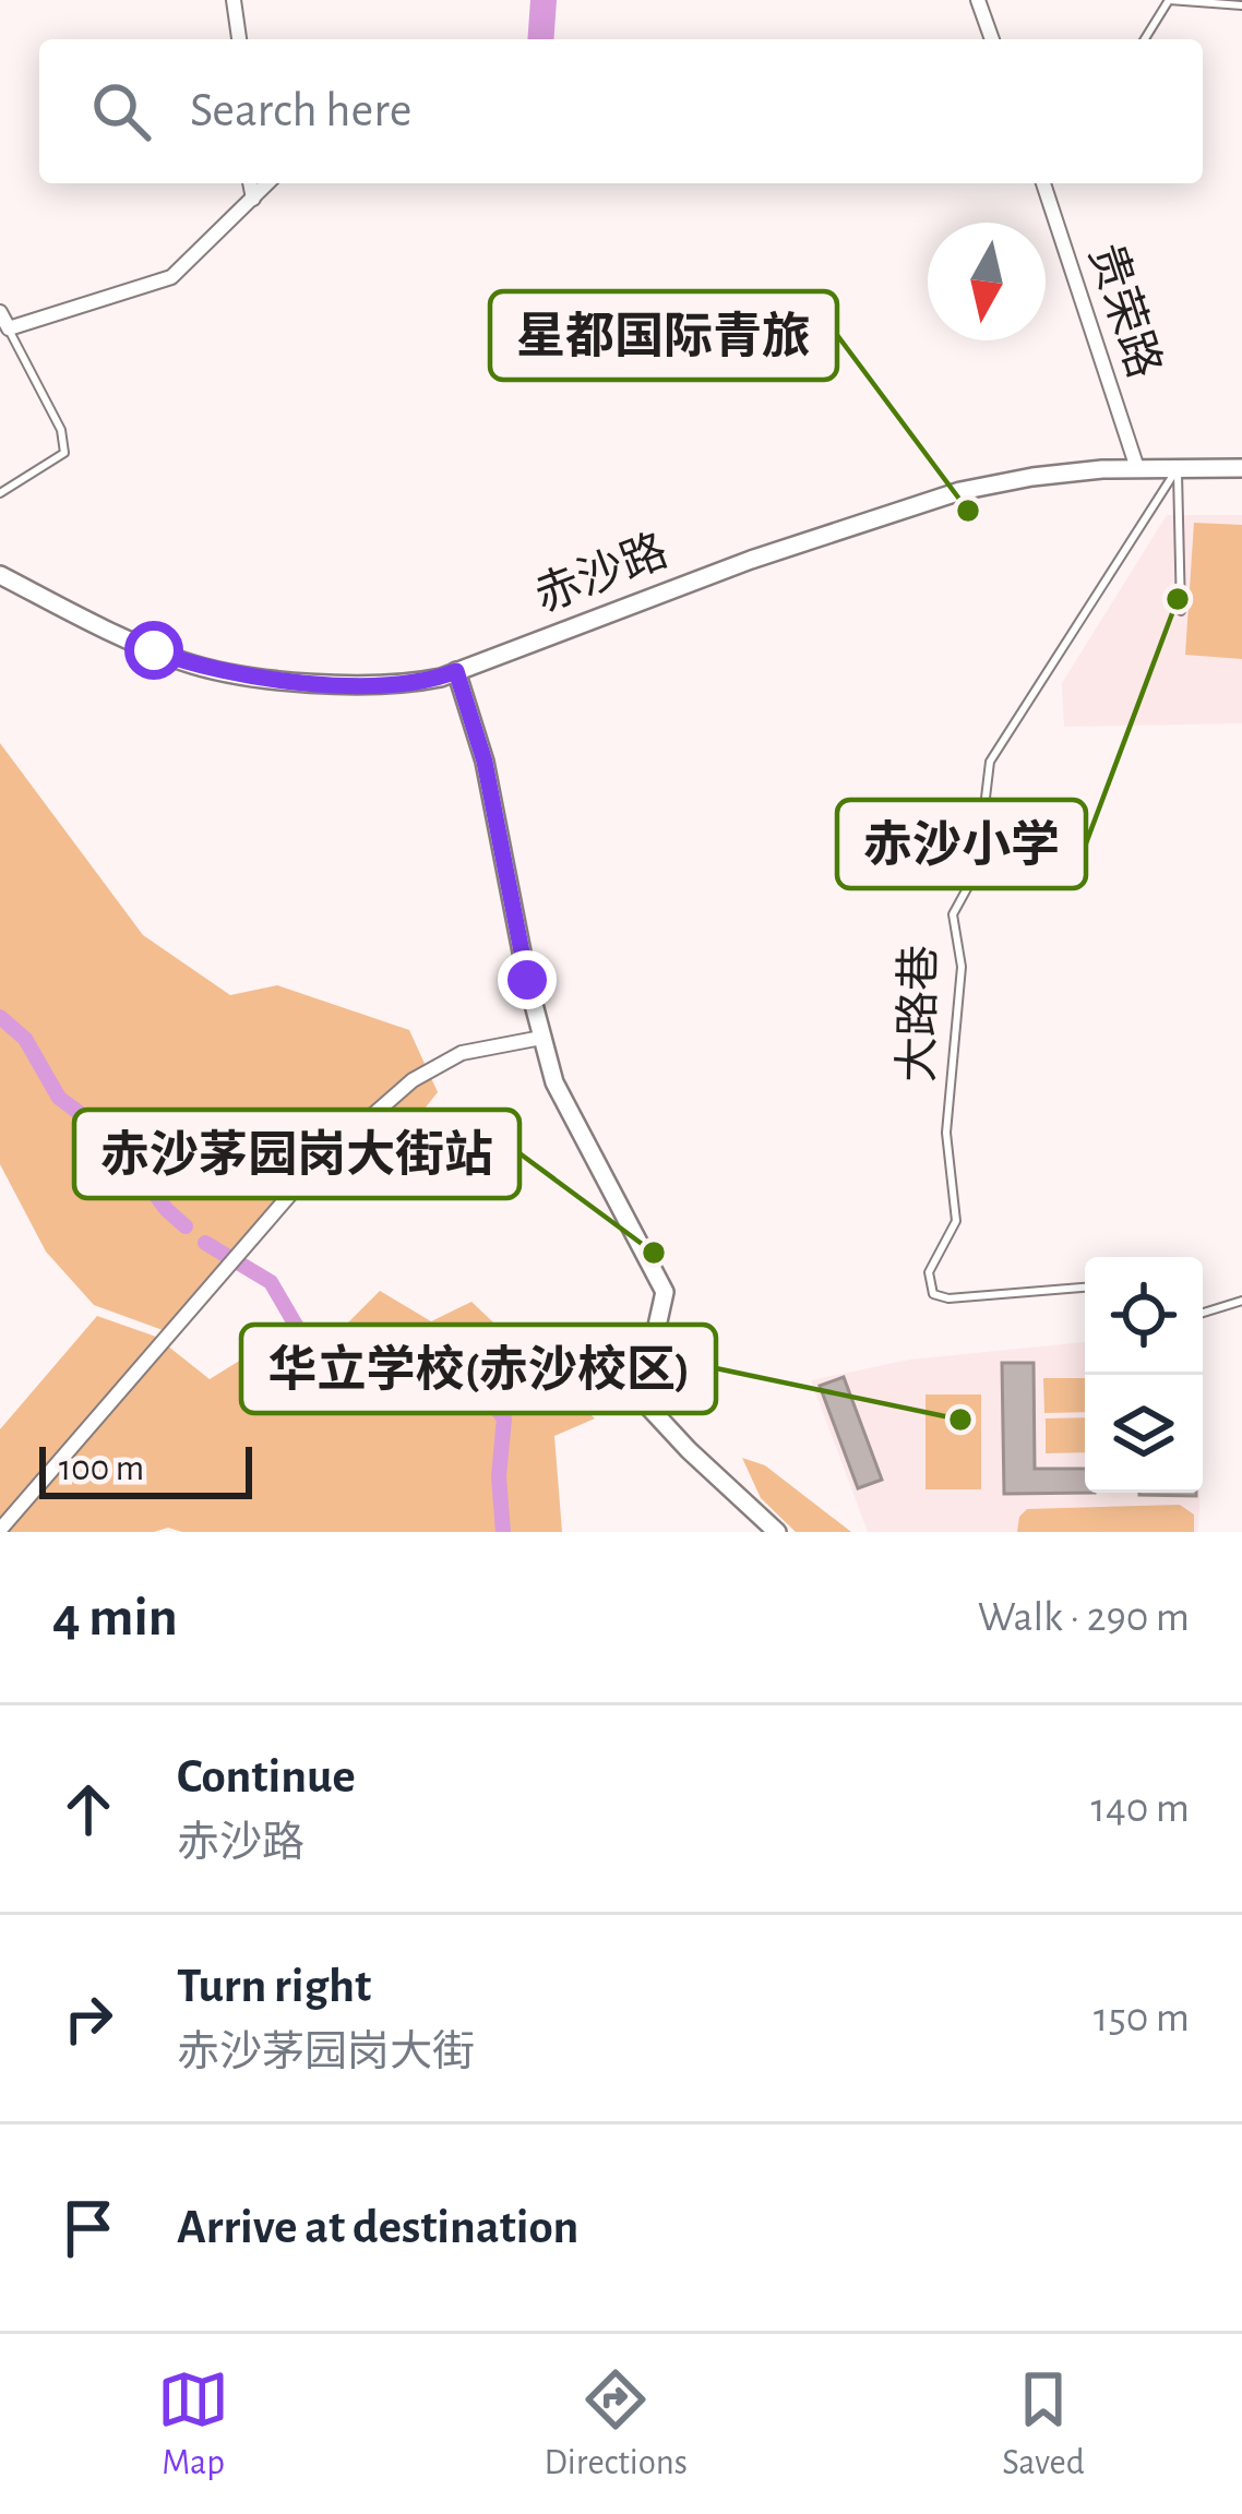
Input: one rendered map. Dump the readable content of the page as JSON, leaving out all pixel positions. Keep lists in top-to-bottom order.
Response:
{
  "streets": {
    "street": ["贵荣路", "赤沙路"],
    "lane": ["大路巷"]
  },
  "crossings": [
    ["贵荣路", "赤沙路"],
    ["赤沙路", "大路巷"]
  ],
  "places": [
    "星都国际青旅",
    "赤沙小学",
    "赤沙茅园岗大街站",
    "华立学校(赤沙校区)"
  ],
  "scale_bar": "100 m",
  "north": "bottom",
  "page": {
    "search": "Search here",
    "scale": "100 m",
    "heading": ["4 min", "Walk · 290 m"],
    "list": [
      ["Continue", "赤沙路", "140 m"],
      ["Turn right", "赤沙茅园岗大街", "150 m"],
      "Arrive at destination"
    ],
    "nav": ["Map", "Directions", "Saved"]
  }
}
